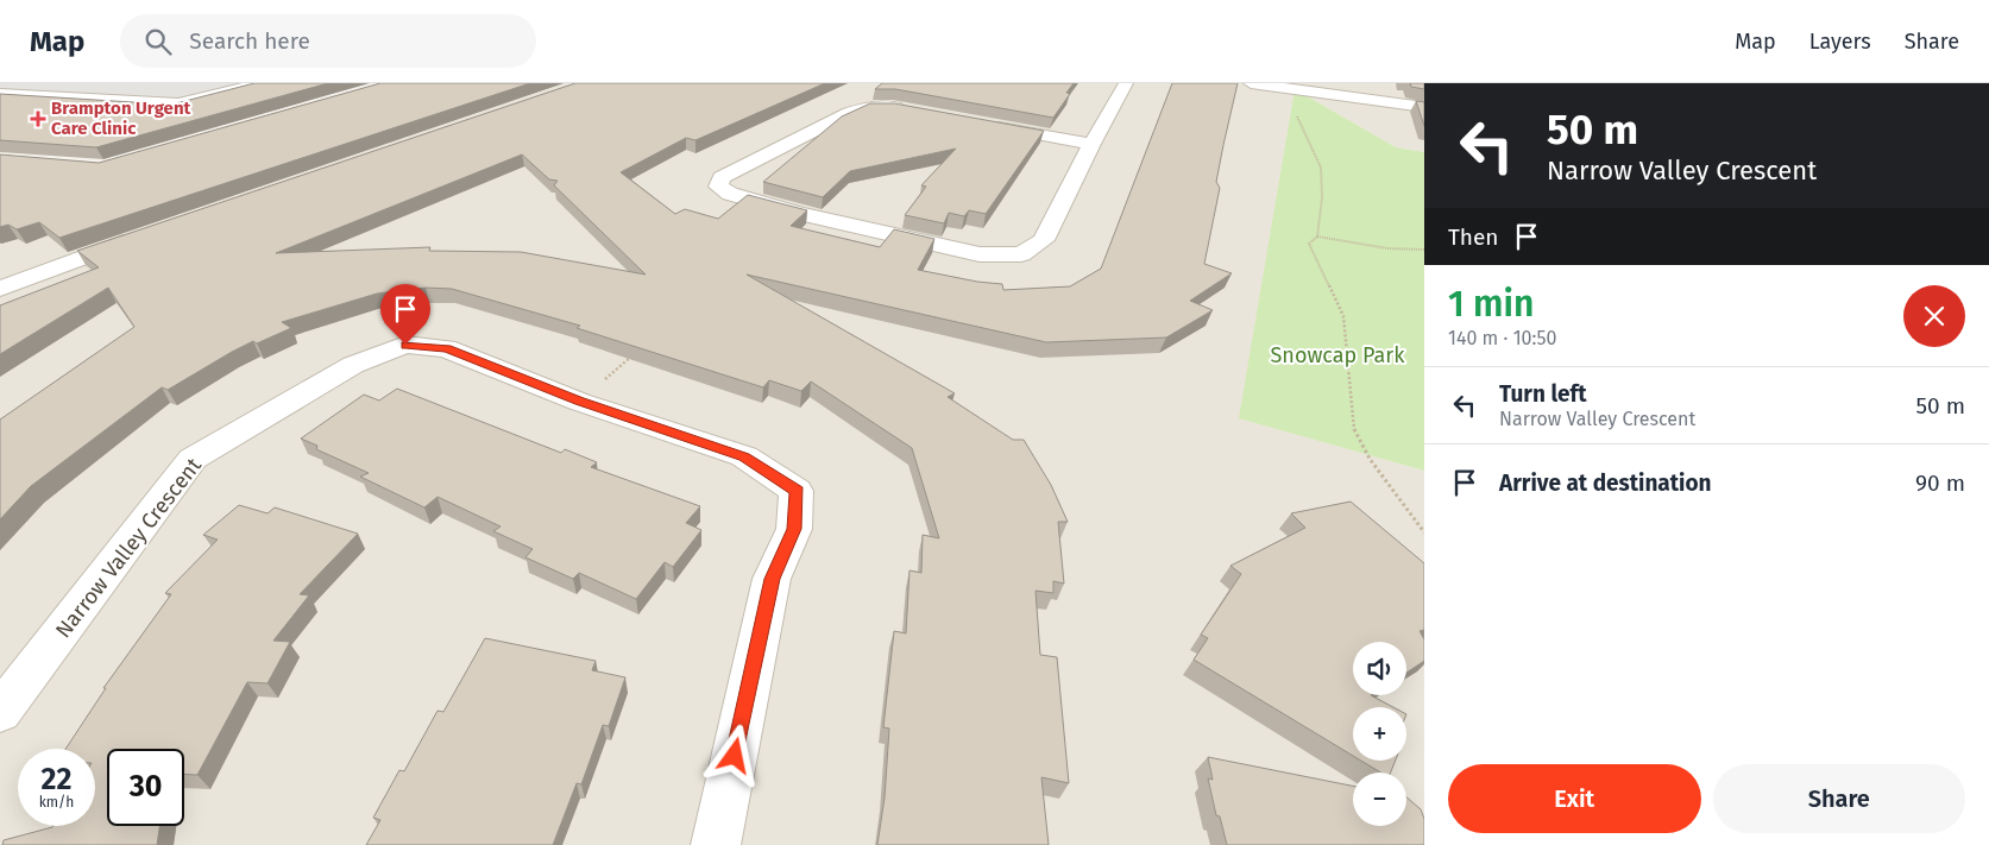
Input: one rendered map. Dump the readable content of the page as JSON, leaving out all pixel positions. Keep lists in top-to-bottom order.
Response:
{
  "streets": {
    "street": ["Narrow Valley Crescent"]
  },
  "parks": ["Snowcap Park"],
  "places": {
    "health": ["Brampton Urgent Care Clinic"]
  },
  "page": {
    "header": "Map",
    "search": "Search here",
    "nav": ["Map", "Layers", "Share"],
    "turn": ["50 m", "Narrow Valley Crescent"],
    "then": "Then",
    "heading": ["1 min", "140 m · 10:50"],
    "list": [
      {
        "name": "Turn left",
        "note": "Narrow Valley Crescent",
        "value": "50 m"
      },
      {
        "name": "Arrive at destination",
        "value": "90 m"
      }
    ],
    "map_buttons": ["+", "−"],
    "speed": "22 km/h",
    "limit": "30",
    "buttons": ["Exit", "Share"]
  }
}
